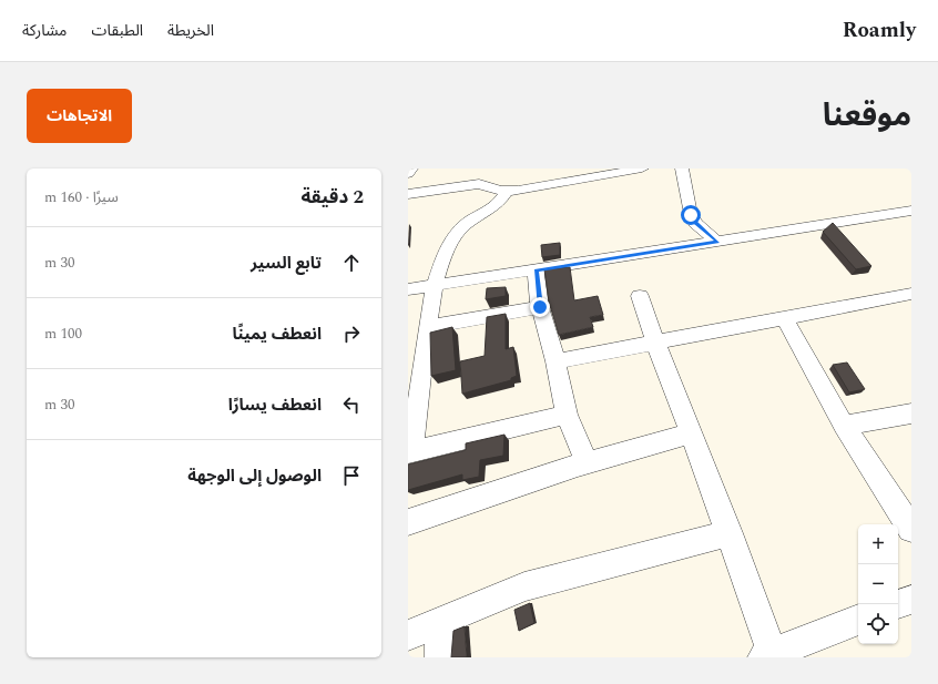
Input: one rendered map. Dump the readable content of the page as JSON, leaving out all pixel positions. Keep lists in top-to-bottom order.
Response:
{
  "page": {
    "header": "Roamly",
    "nav": ["الخريطة", "الطبقات", "مشاركة"],
    "title": "موقعنا",
    "buttons": "الاتجاهات",
    "heading": ["2 دقيقة", "سيرًا · 160 m"],
    "list": [
      ["تابع السير", "30 m"],
      ["انعطف يمينًا", "100 m"],
      ["انعطف يسارًا", "30 m"],
      "الوصول إلى الوجهة"
    ],
    "map_buttons": ["+", "−"]
  }
}
